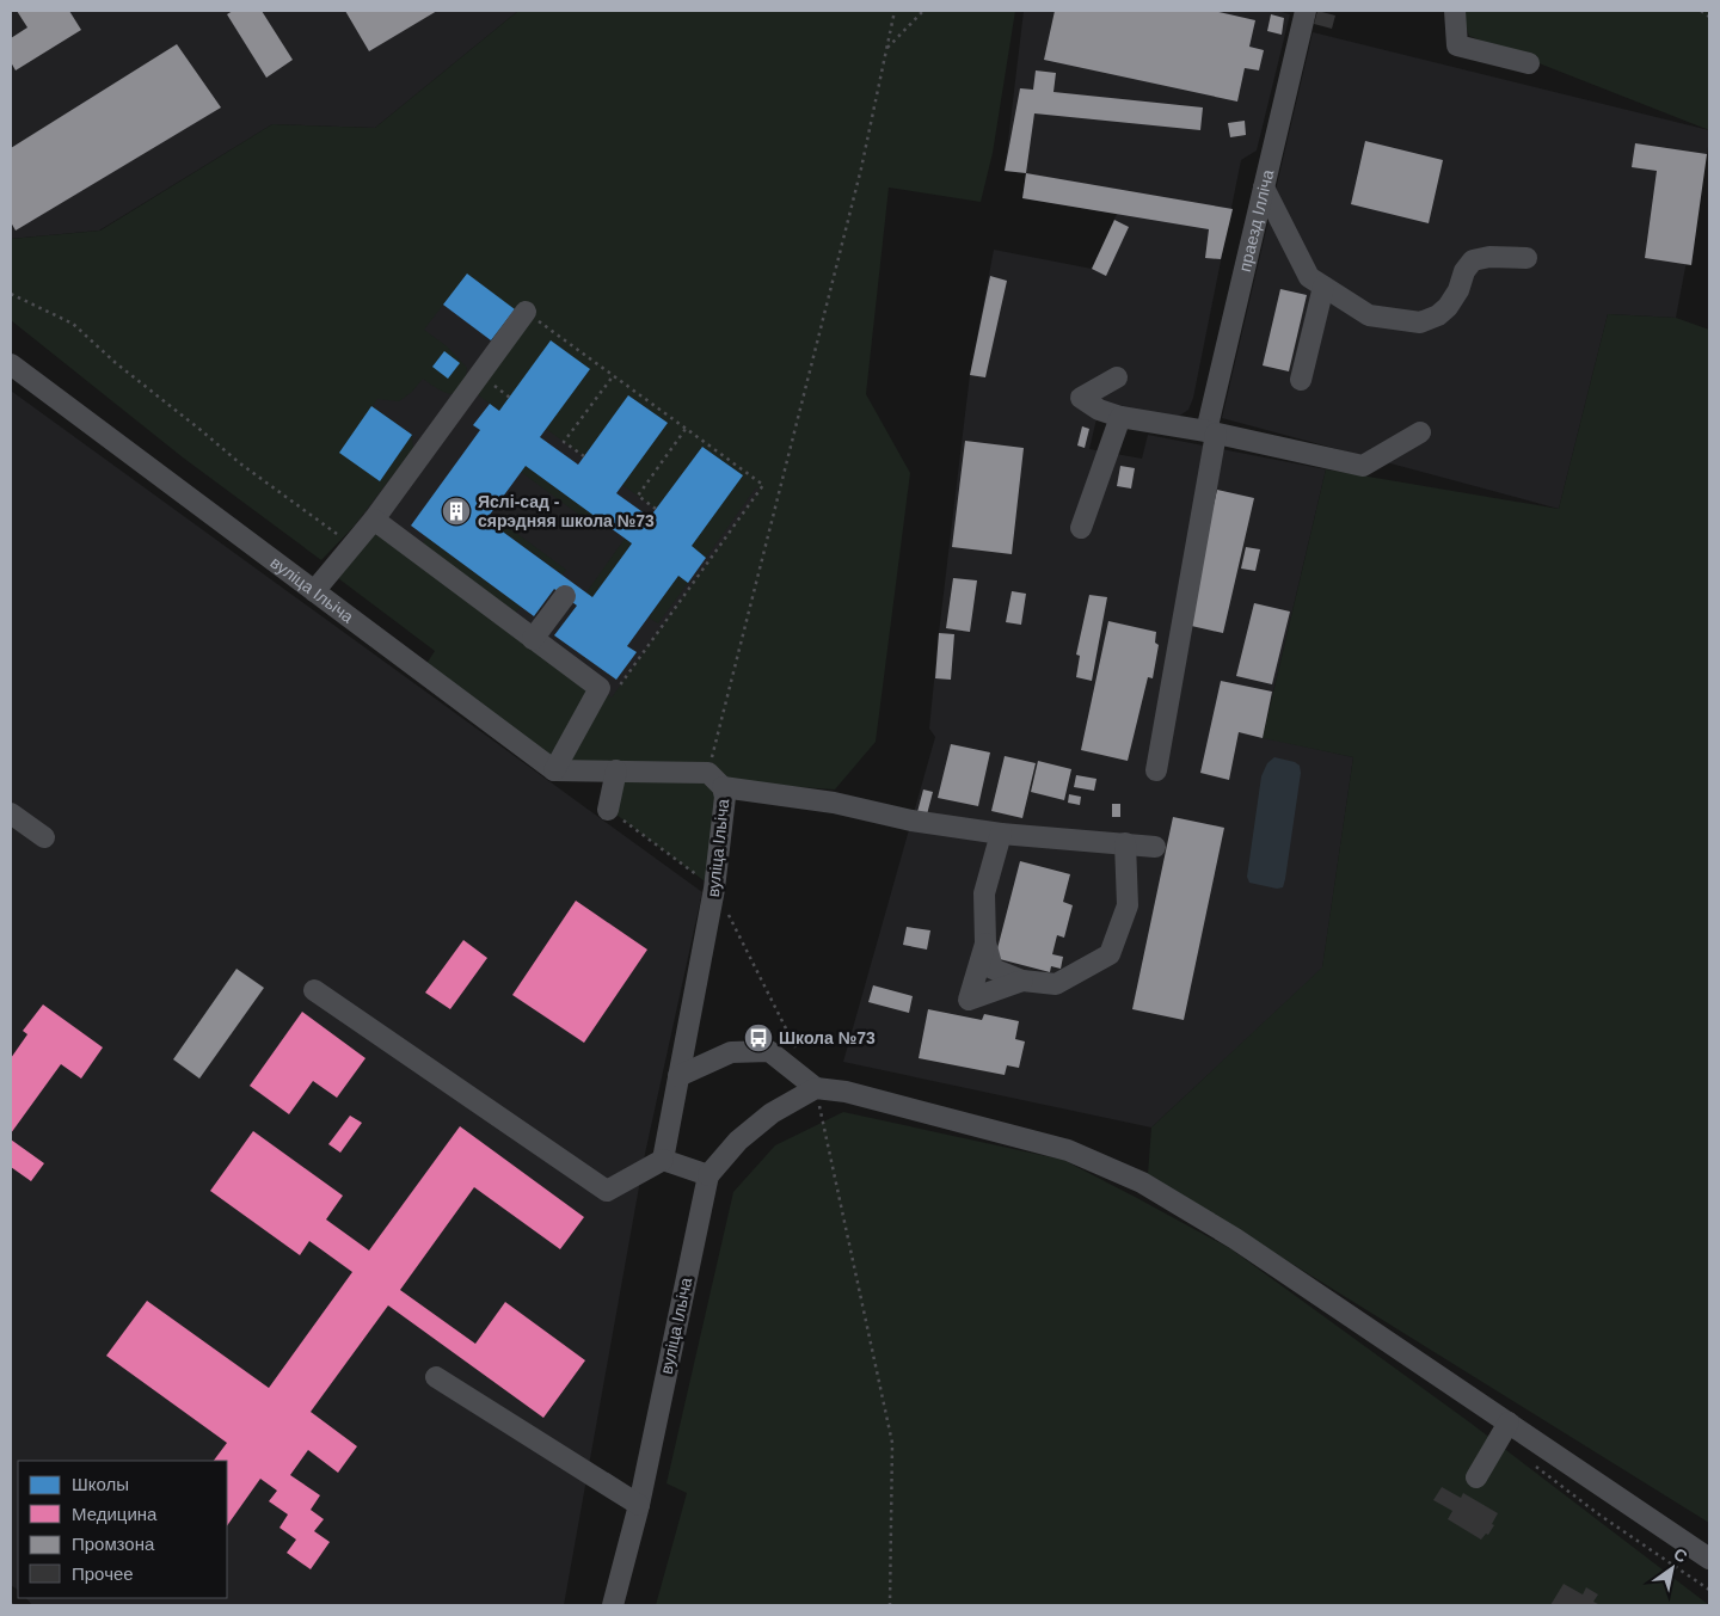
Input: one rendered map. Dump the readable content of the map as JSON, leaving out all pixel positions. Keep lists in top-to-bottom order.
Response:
{
  "streets": {
    "street": ["праезд Ілліча", "вуліца Ільіча"]
  },
  "places": {
    "building": ["Яслі-сад - сярэдняя школа №73"],
    "bus stop": ["Школа №73"]
  },
  "legend": [
    "Школы",
    "Медицина",
    "Промзона",
    "Прочее"
  ],
  "north": "top right"
}
